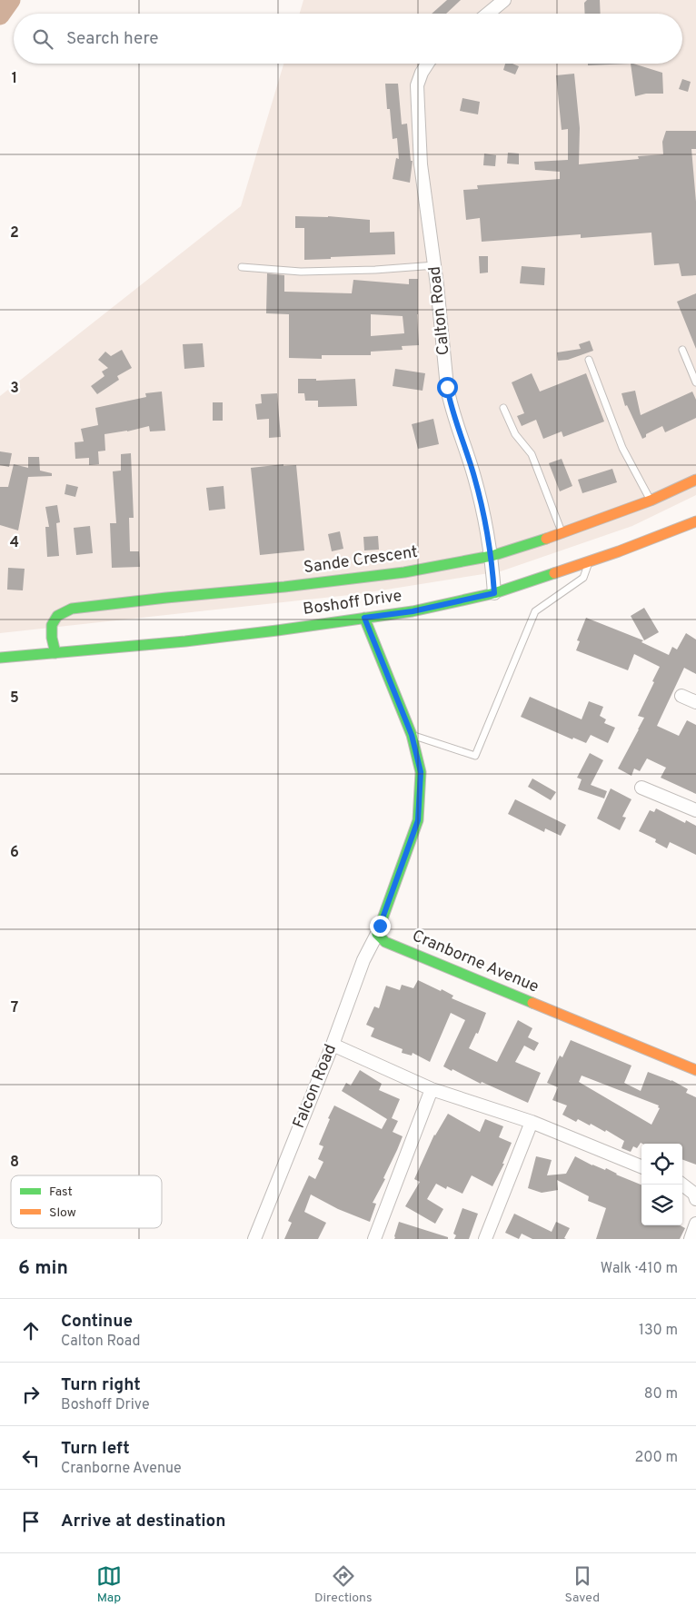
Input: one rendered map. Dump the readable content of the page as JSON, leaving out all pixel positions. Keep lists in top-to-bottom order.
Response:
{
  "streets": {
    "street": [
      "Calton Road",
      "Sande Crescent",
      "Boshoff Drive",
      "Cranborne Avenue",
      "Falcon Road"
    ]
  },
  "crossings": [
    ["Calton Road", "Sande Crescent"],
    ["Calton Road", "Boshoff Drive"],
    ["Sande Crescent", "Boshoff Drive"],
    ["Cranborne Avenue", "Falcon Road"]
  ],
  "legend": ["Fast", "Slow"],
  "page": {
    "search": "Search here",
    "heading": ["6 min", "Walk · 410 m"],
    "list": [
      ["Continue", "Calton Road", "130 m"],
      ["Turn right", "Boshoff Drive", "80 m"],
      ["Turn left", "Cranborne Avenue", "200 m"],
      "Arrive at destination"
    ],
    "nav": ["Map", "Directions", "Saved"]
  },
  "grid": {
    "rows": [
      "1",
      "2",
      "3",
      "4",
      "5",
      "6",
      "7",
      "8"
    ]
  }
}
